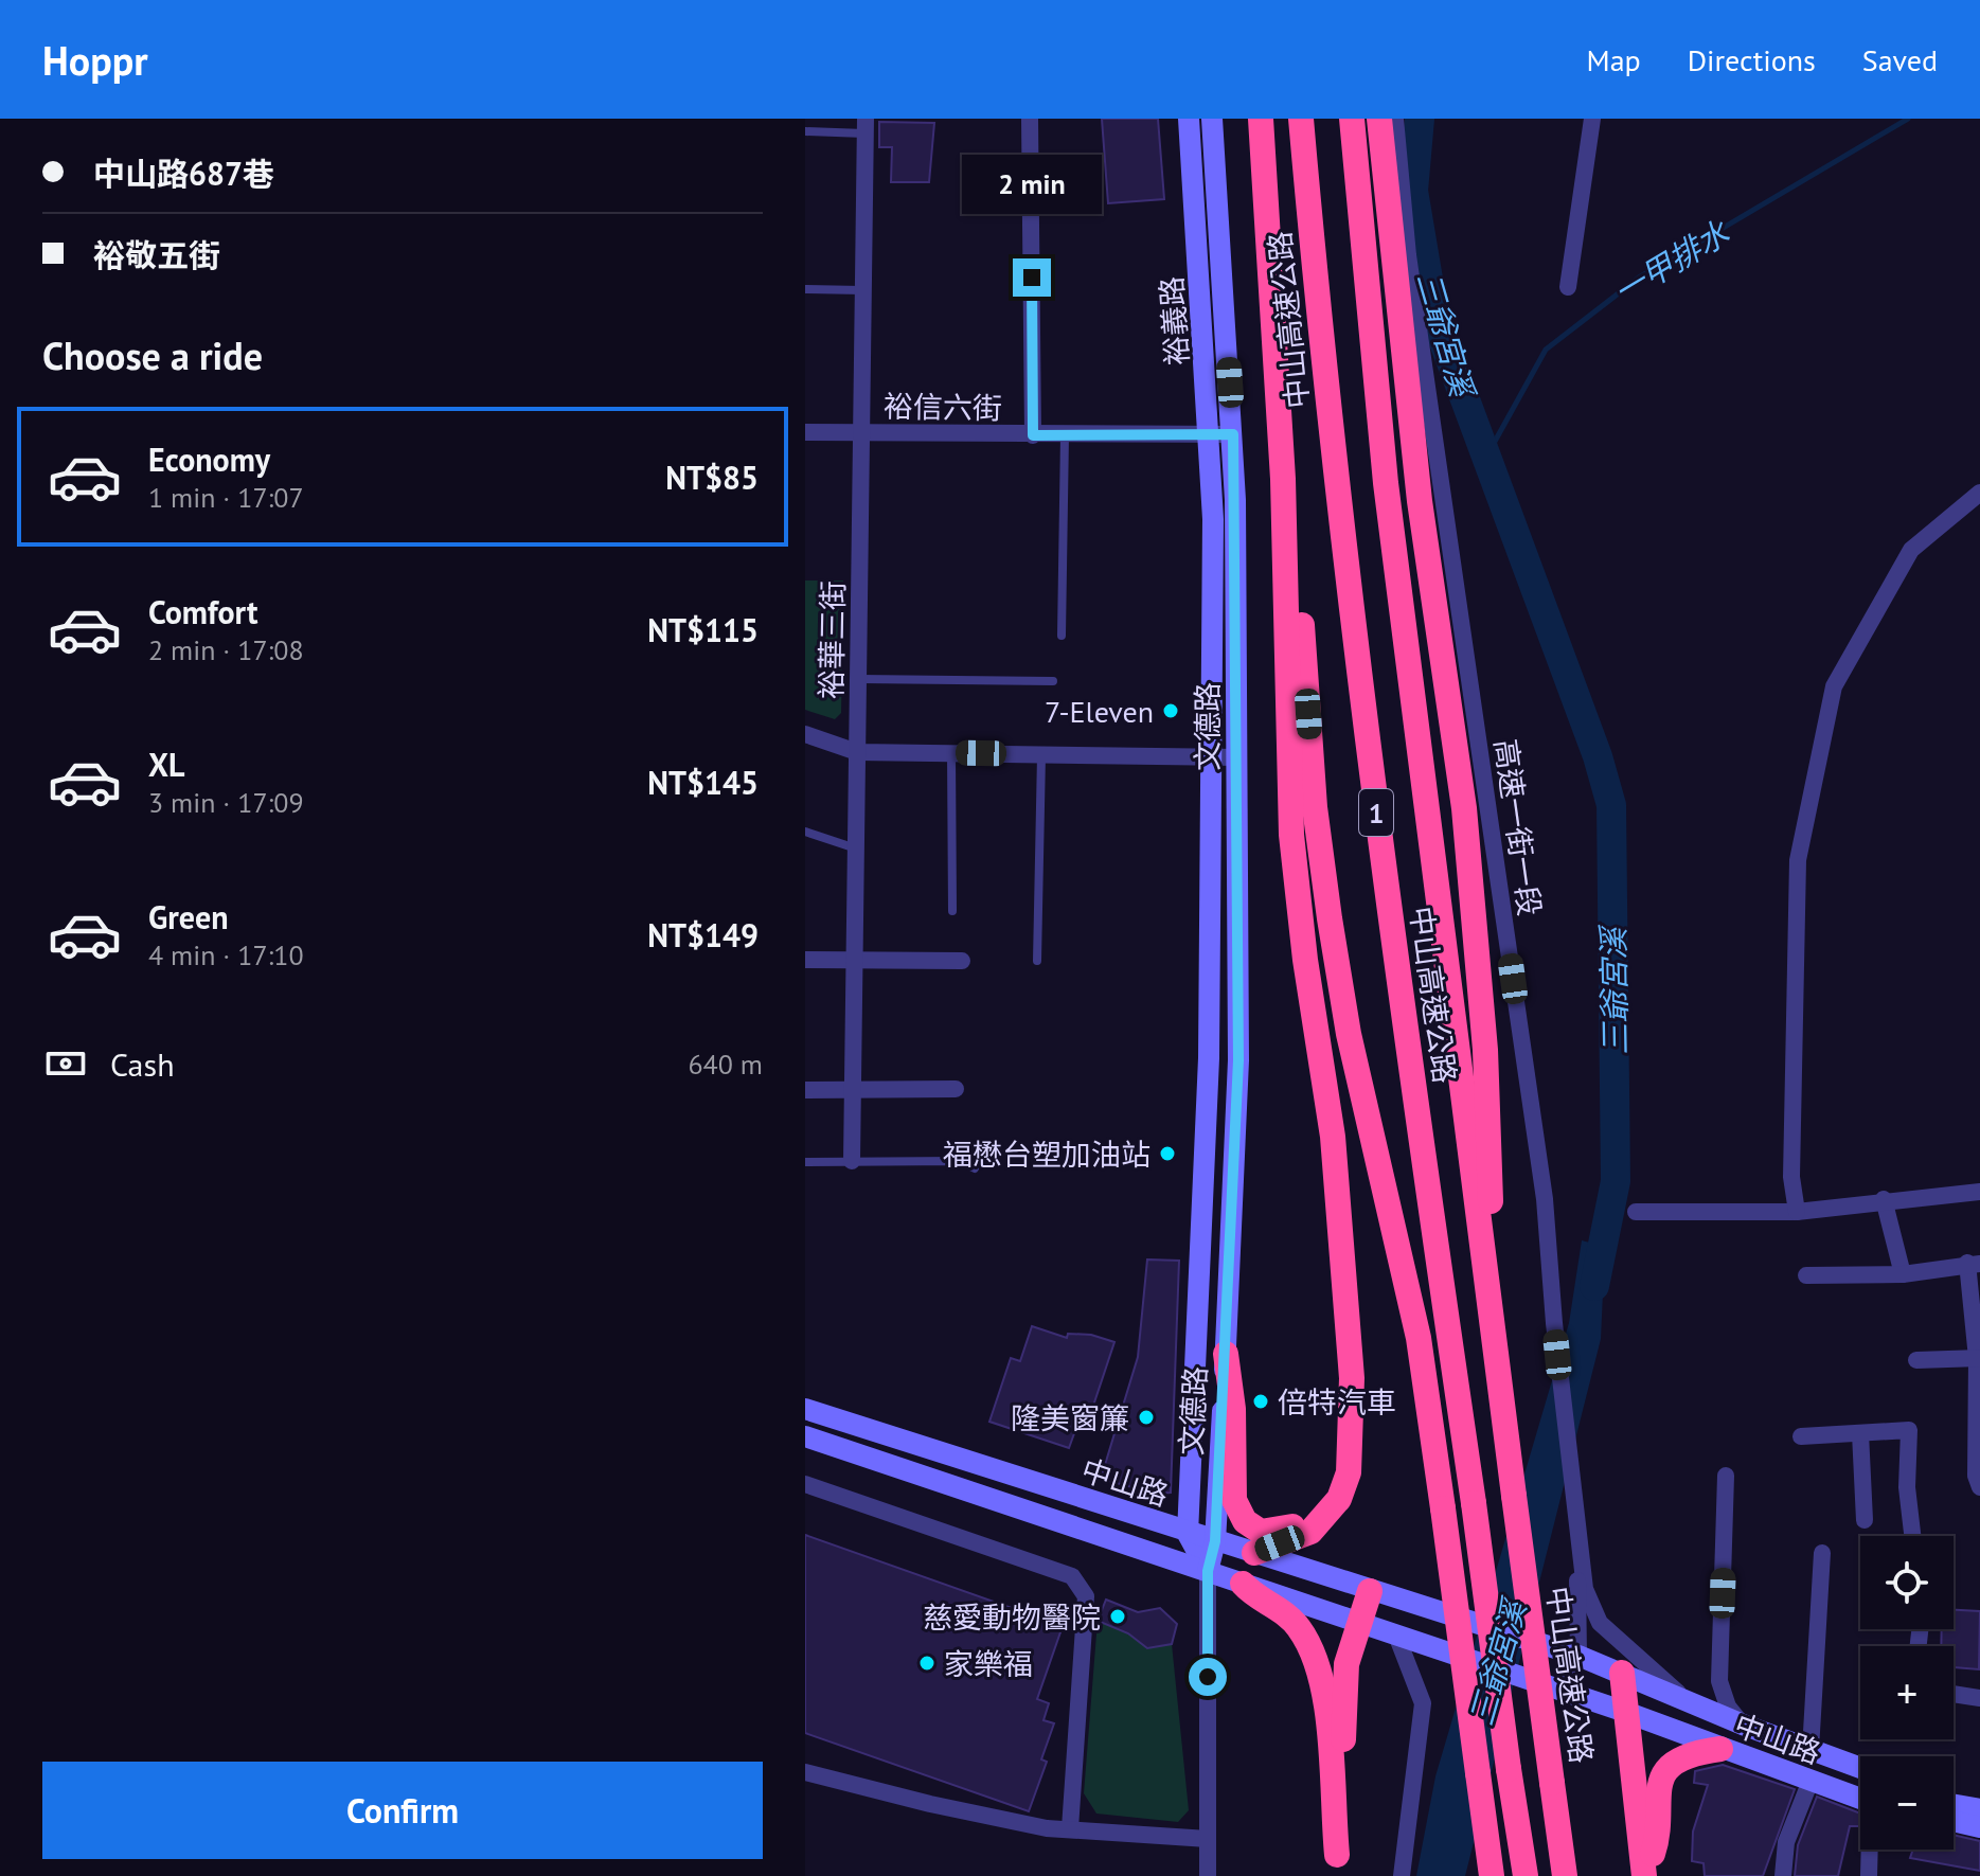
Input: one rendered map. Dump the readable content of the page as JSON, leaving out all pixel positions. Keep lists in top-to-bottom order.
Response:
{
  "streets": {
    "highway": ["中山高速公路", "1"],
    "street": [
      "裕義路",
      "裕信六街",
      "裕華三街",
      "文德路",
      "高速一街一段",
      "中山路"
    ]
  },
  "crossings": [
    ["裕義路", "裕信六街"],
    ["裕義路", "文德路"],
    ["裕信六街", "裕華三街"],
    ["文德路", "中山路"],
    ["高速一街一段", "中山路"]
  ],
  "water": ["一甲排水", "三爺宮溪"],
  "places": [
    "7-Eleven",
    "福懋台塑加油站",
    "倍特汽車",
    "隆美窗簾",
    "慈愛動物醫院",
    "家樂福"
  ],
  "page": {
    "header": "Hoppr",
    "nav": ["Map", "Directions", "Saved"],
    "banner": ["中山路687巷", "裕敬五街"],
    "bubble": "2 min",
    "heading": "Choose a ride",
    "list": [
      {
        "name": "Economy",
        "note": "1 min · 17:07",
        "value": "NT$85"
      },
      {
        "name": "Comfort",
        "note": "2 min · 17:08",
        "value": "NT$115"
      },
      {
        "name": "XL",
        "note": "3 min · 17:09",
        "value": "NT$145"
      },
      {
        "name": "Green",
        "note": "4 min · 17:10",
        "value": "NT$149"
      }
    ],
    "pay": ["Cash", "640 m"],
    "map_buttons": ["+", "−"],
    "buttons": "Confirm"
  }
}
